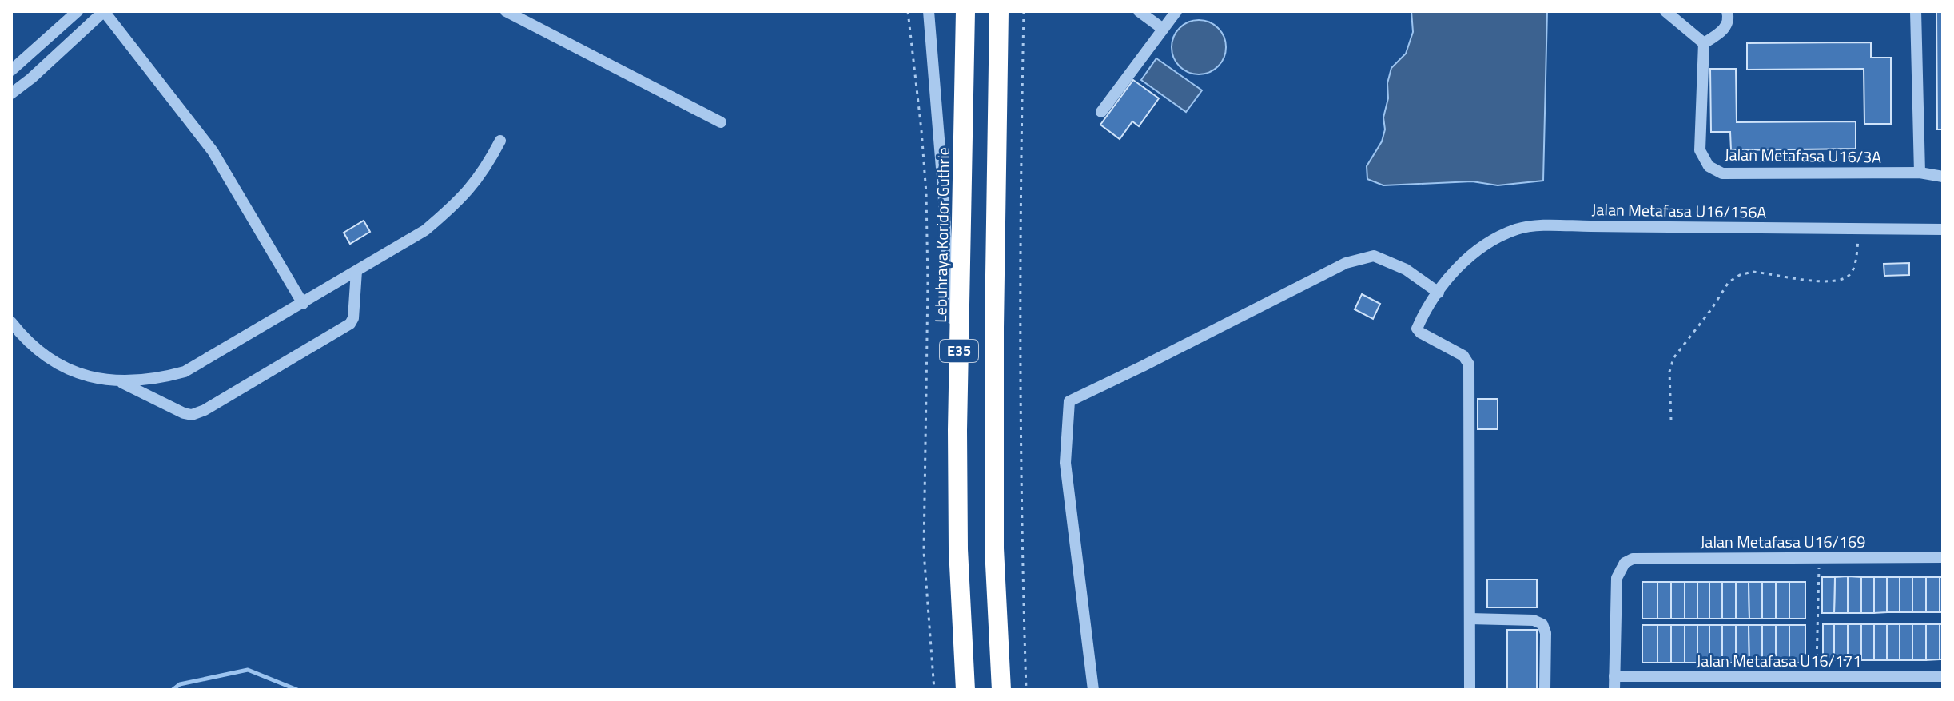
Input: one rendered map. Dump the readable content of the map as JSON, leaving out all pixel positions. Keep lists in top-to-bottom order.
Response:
{
  "streets": {
    "highway": ["Lebuhraya Koridor Guthrie", "E35"],
    "street": [
      "Jalan Metafasa U16/3A",
      "Jalan Metafasa U16/156A",
      "Jalan Metafasa U16/169",
      "Jalan Metafasa U16/171"
    ]
  },
  "crossings": [
    ["Jalan Metafasa U16/169", "Jalan Metafasa U16/171"]
  ]
}
